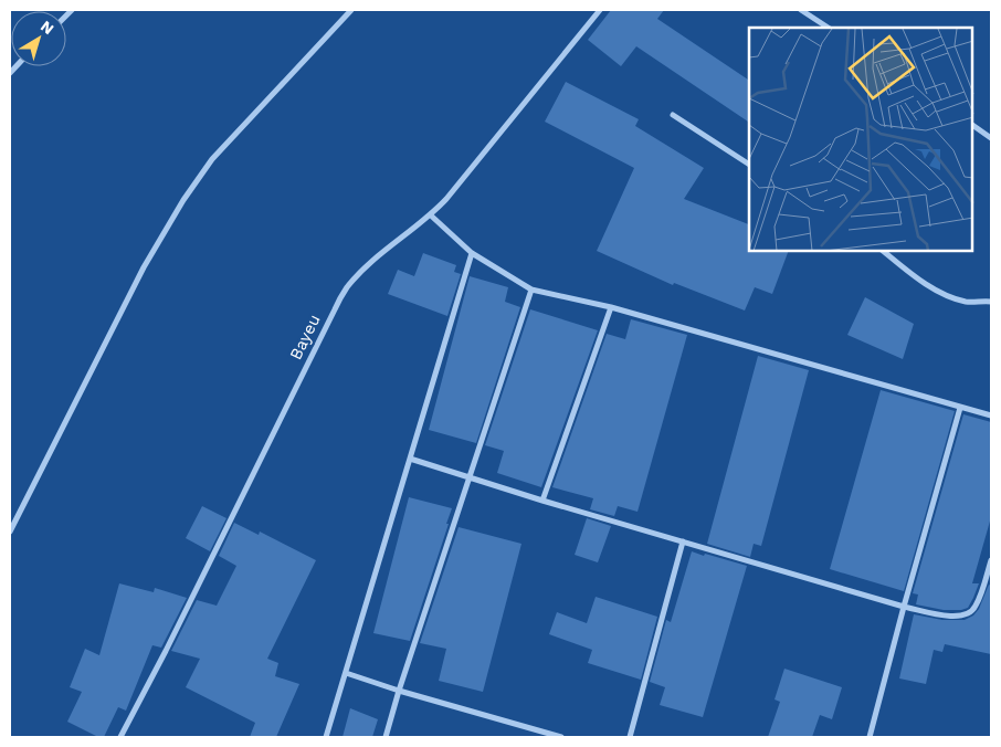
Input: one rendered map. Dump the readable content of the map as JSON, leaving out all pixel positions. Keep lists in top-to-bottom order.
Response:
{
  "streets": {
    "street": ["Bayeu"]
  },
  "north": "top right"
}
